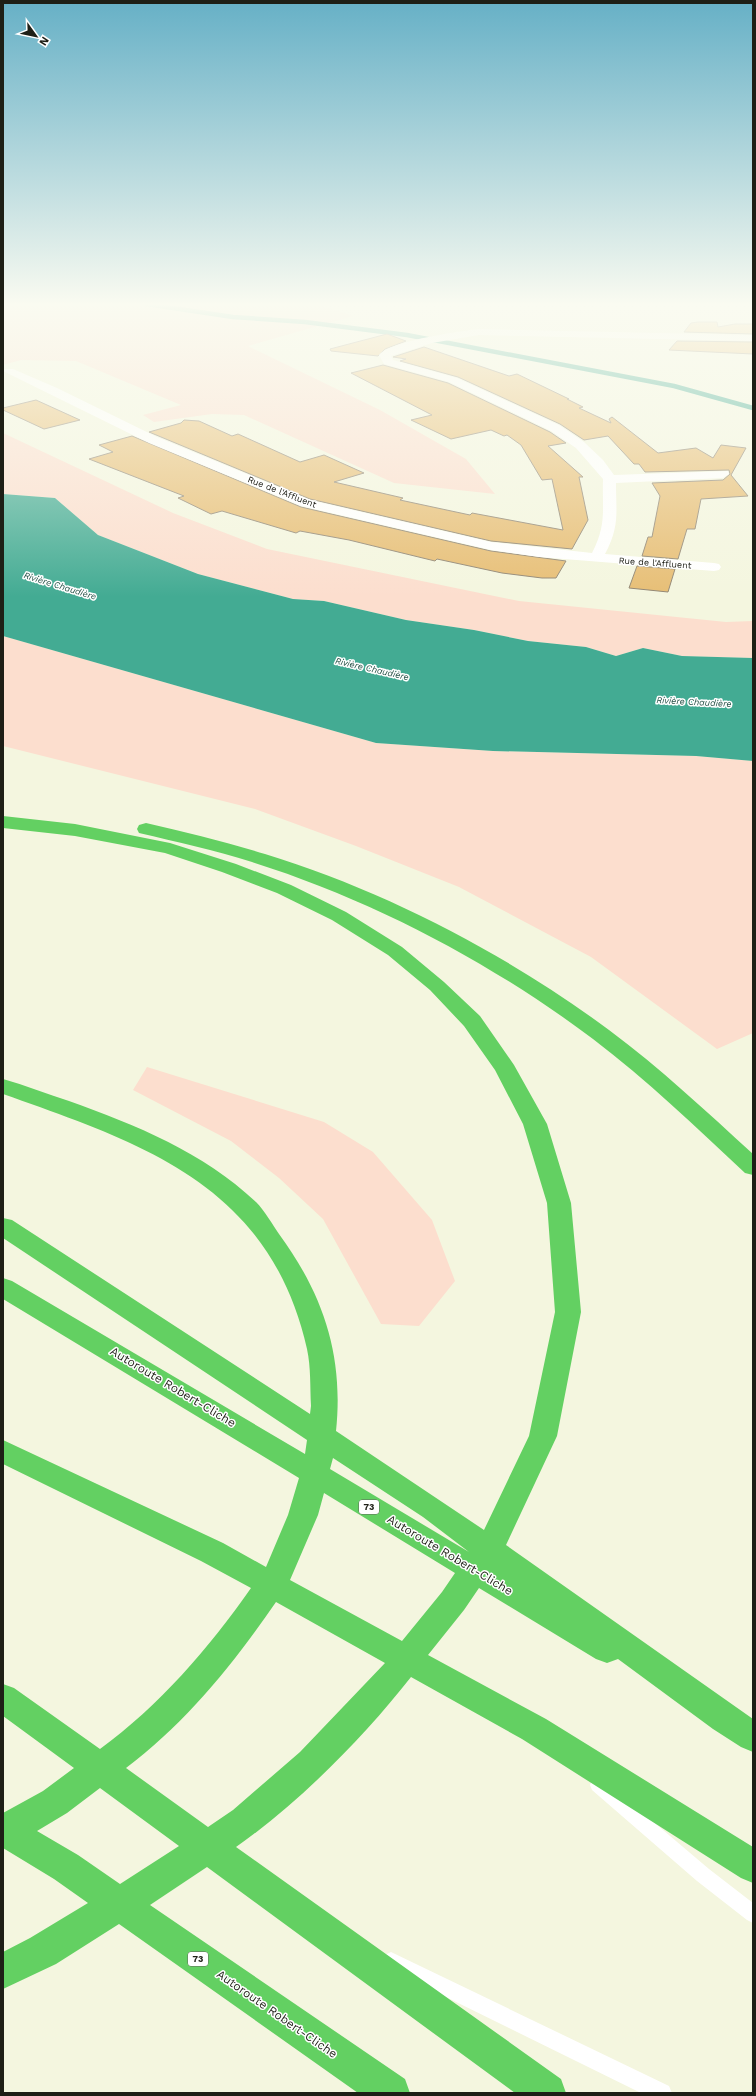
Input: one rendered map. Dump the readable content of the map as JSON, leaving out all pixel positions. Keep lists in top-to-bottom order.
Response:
{
  "streets": {
    "highway": ["Autoroute Robert-Cliche", "73"],
    "street": ["Rue de l'Affluent"]
  },
  "water": ["Rivière Chaudière"],
  "north": "bottom right"
}
